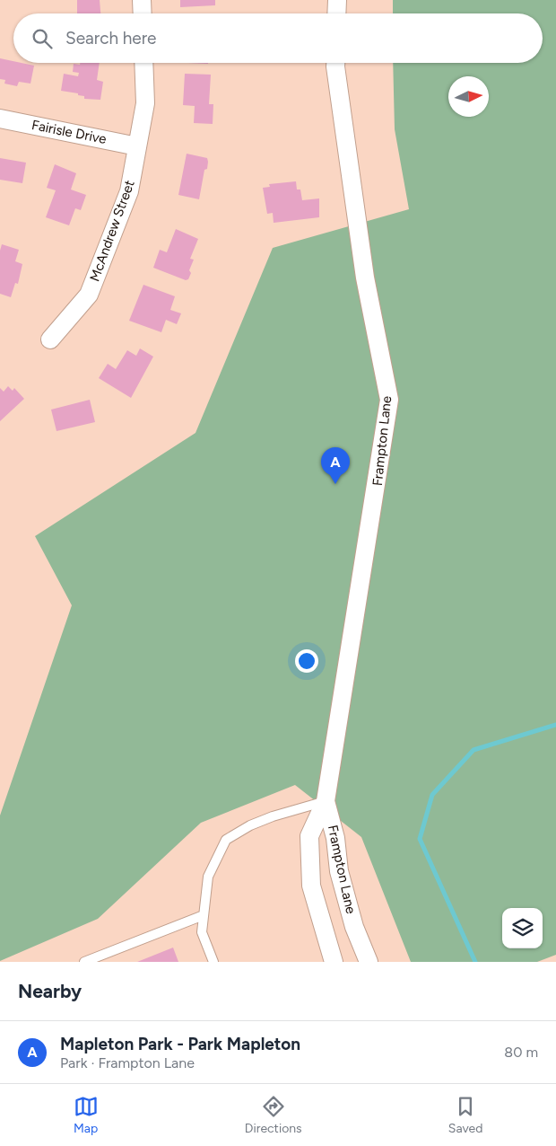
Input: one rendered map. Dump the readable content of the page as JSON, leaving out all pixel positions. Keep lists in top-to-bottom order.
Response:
{
  "streets": {
    "street": ["Fairisle Drive", "McAndrew Street", "Frampton Lane"]
  },
  "crossings": [
    ["Fairisle Drive", "McAndrew Street"]
  ],
  "north": "right",
  "page": {
    "search": "Search here",
    "pins": "A",
    "heading": "Nearby",
    "list": [
      {
        "mark": "A",
        "name": "Mapleton Park - Park Mapleton",
        "note": "Park · Frampton Lane",
        "value": "80 m"
      }
    ],
    "nav": ["Map", "Directions", "Saved"]
  }
}
